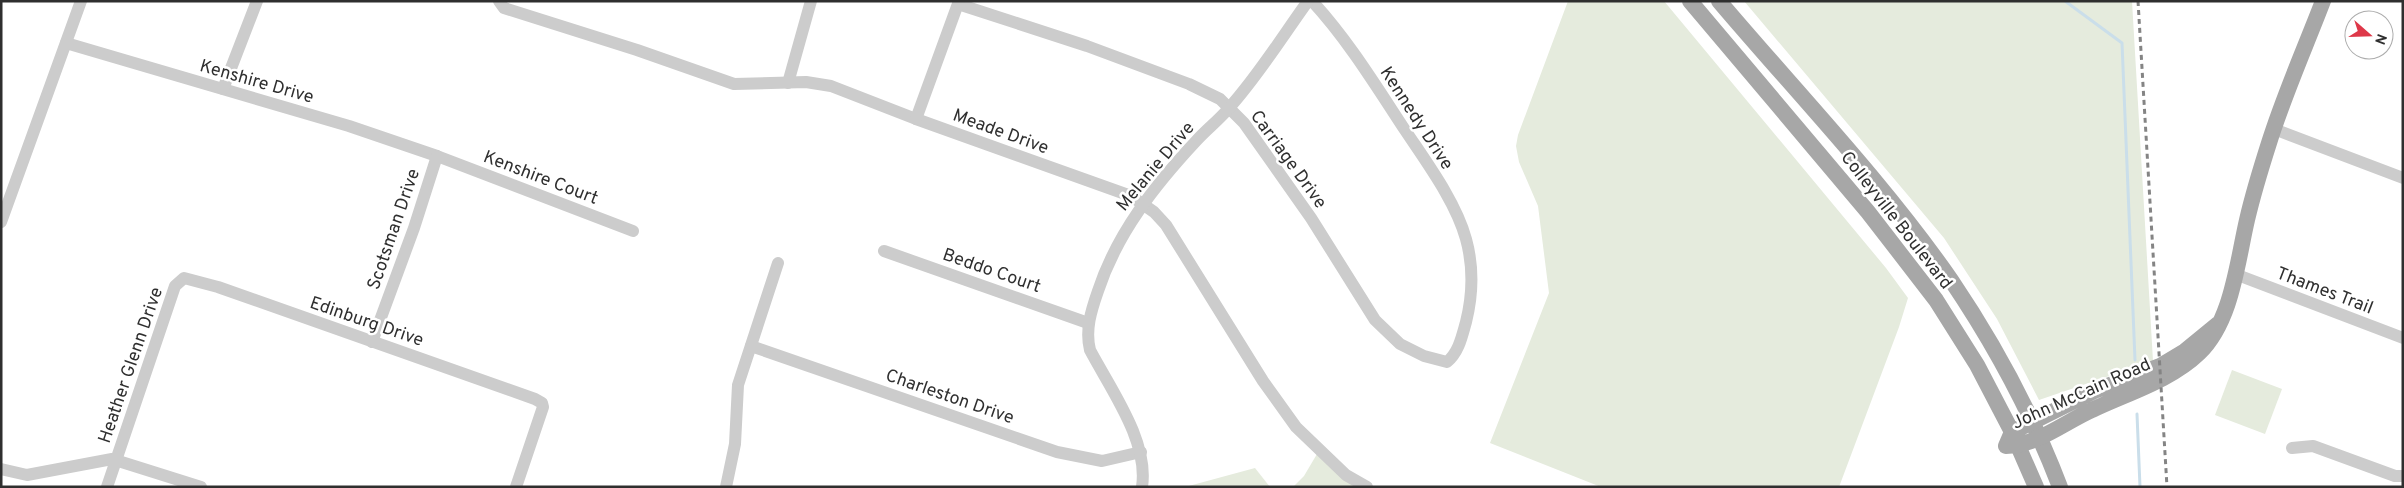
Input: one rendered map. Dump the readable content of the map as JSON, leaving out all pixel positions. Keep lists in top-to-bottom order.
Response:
{
  "streets": {
    "main road": ["Colleyville Boulevard", "John McCain Road"],
    "street": [
      "Kenshire Drive",
      "Kennedy Drive",
      "Meade Drive",
      "Carriage Drive",
      "Melanie Drive",
      "Kenshire Court",
      "Scotsman Drive",
      "Beddo Court",
      "Thames Trail",
      "Edinburg Drive",
      "Heather Glenn Drive",
      "Charleston Drive"
    ]
  },
  "crossings": [
    ["Kenshire Drive", "Kenshire Court"],
    ["Kenshire Drive", "Scotsman Drive"],
    ["Kennedy Drive", "Carriage Drive"],
    ["Meade Drive", "Melanie Drive"],
    ["Carriage Drive", "Melanie Drive"],
    ["Melanie Drive", "Beddo Court"],
    ["Melanie Drive", "Charleston Drive"],
    ["Kenshire Court", "Scotsman Drive"],
    ["Colleyville Boulevard", "John McCain Road"],
    ["Scotsman Drive", "Edinburg Drive"],
    ["Thames Trail", "John McCain Road"],
    ["Edinburg Drive", "Heather Glenn Drive"]
  ],
  "north": "right"
}
